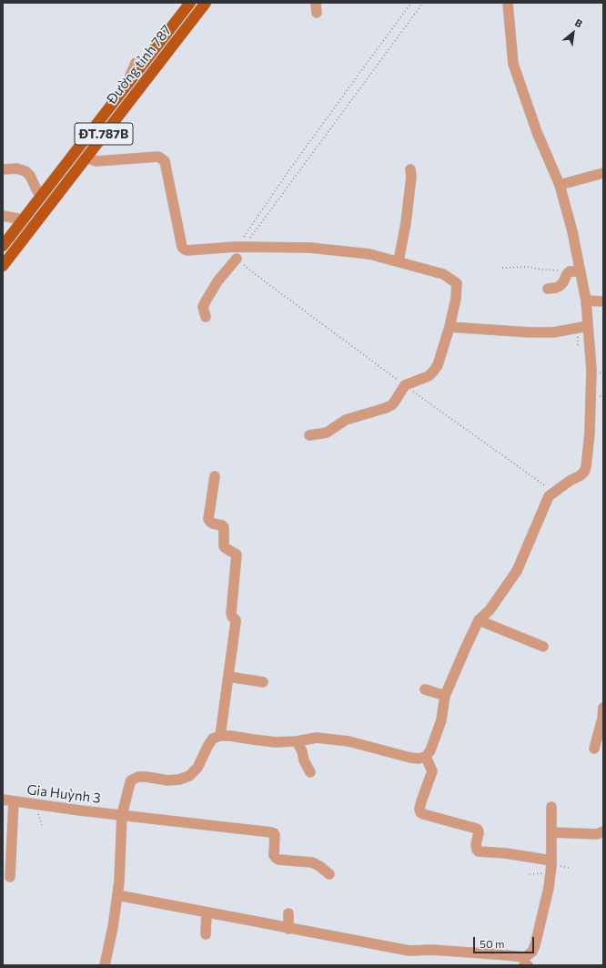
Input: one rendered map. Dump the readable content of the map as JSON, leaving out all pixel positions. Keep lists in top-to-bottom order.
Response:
{
  "streets": {
    "main road": ["Đường tỉnh 787", "ĐT.787B"],
    "street": ["Gia Huỳnh 3"]
  },
  "scale_bar": "50 m",
  "north": "top right"
}
